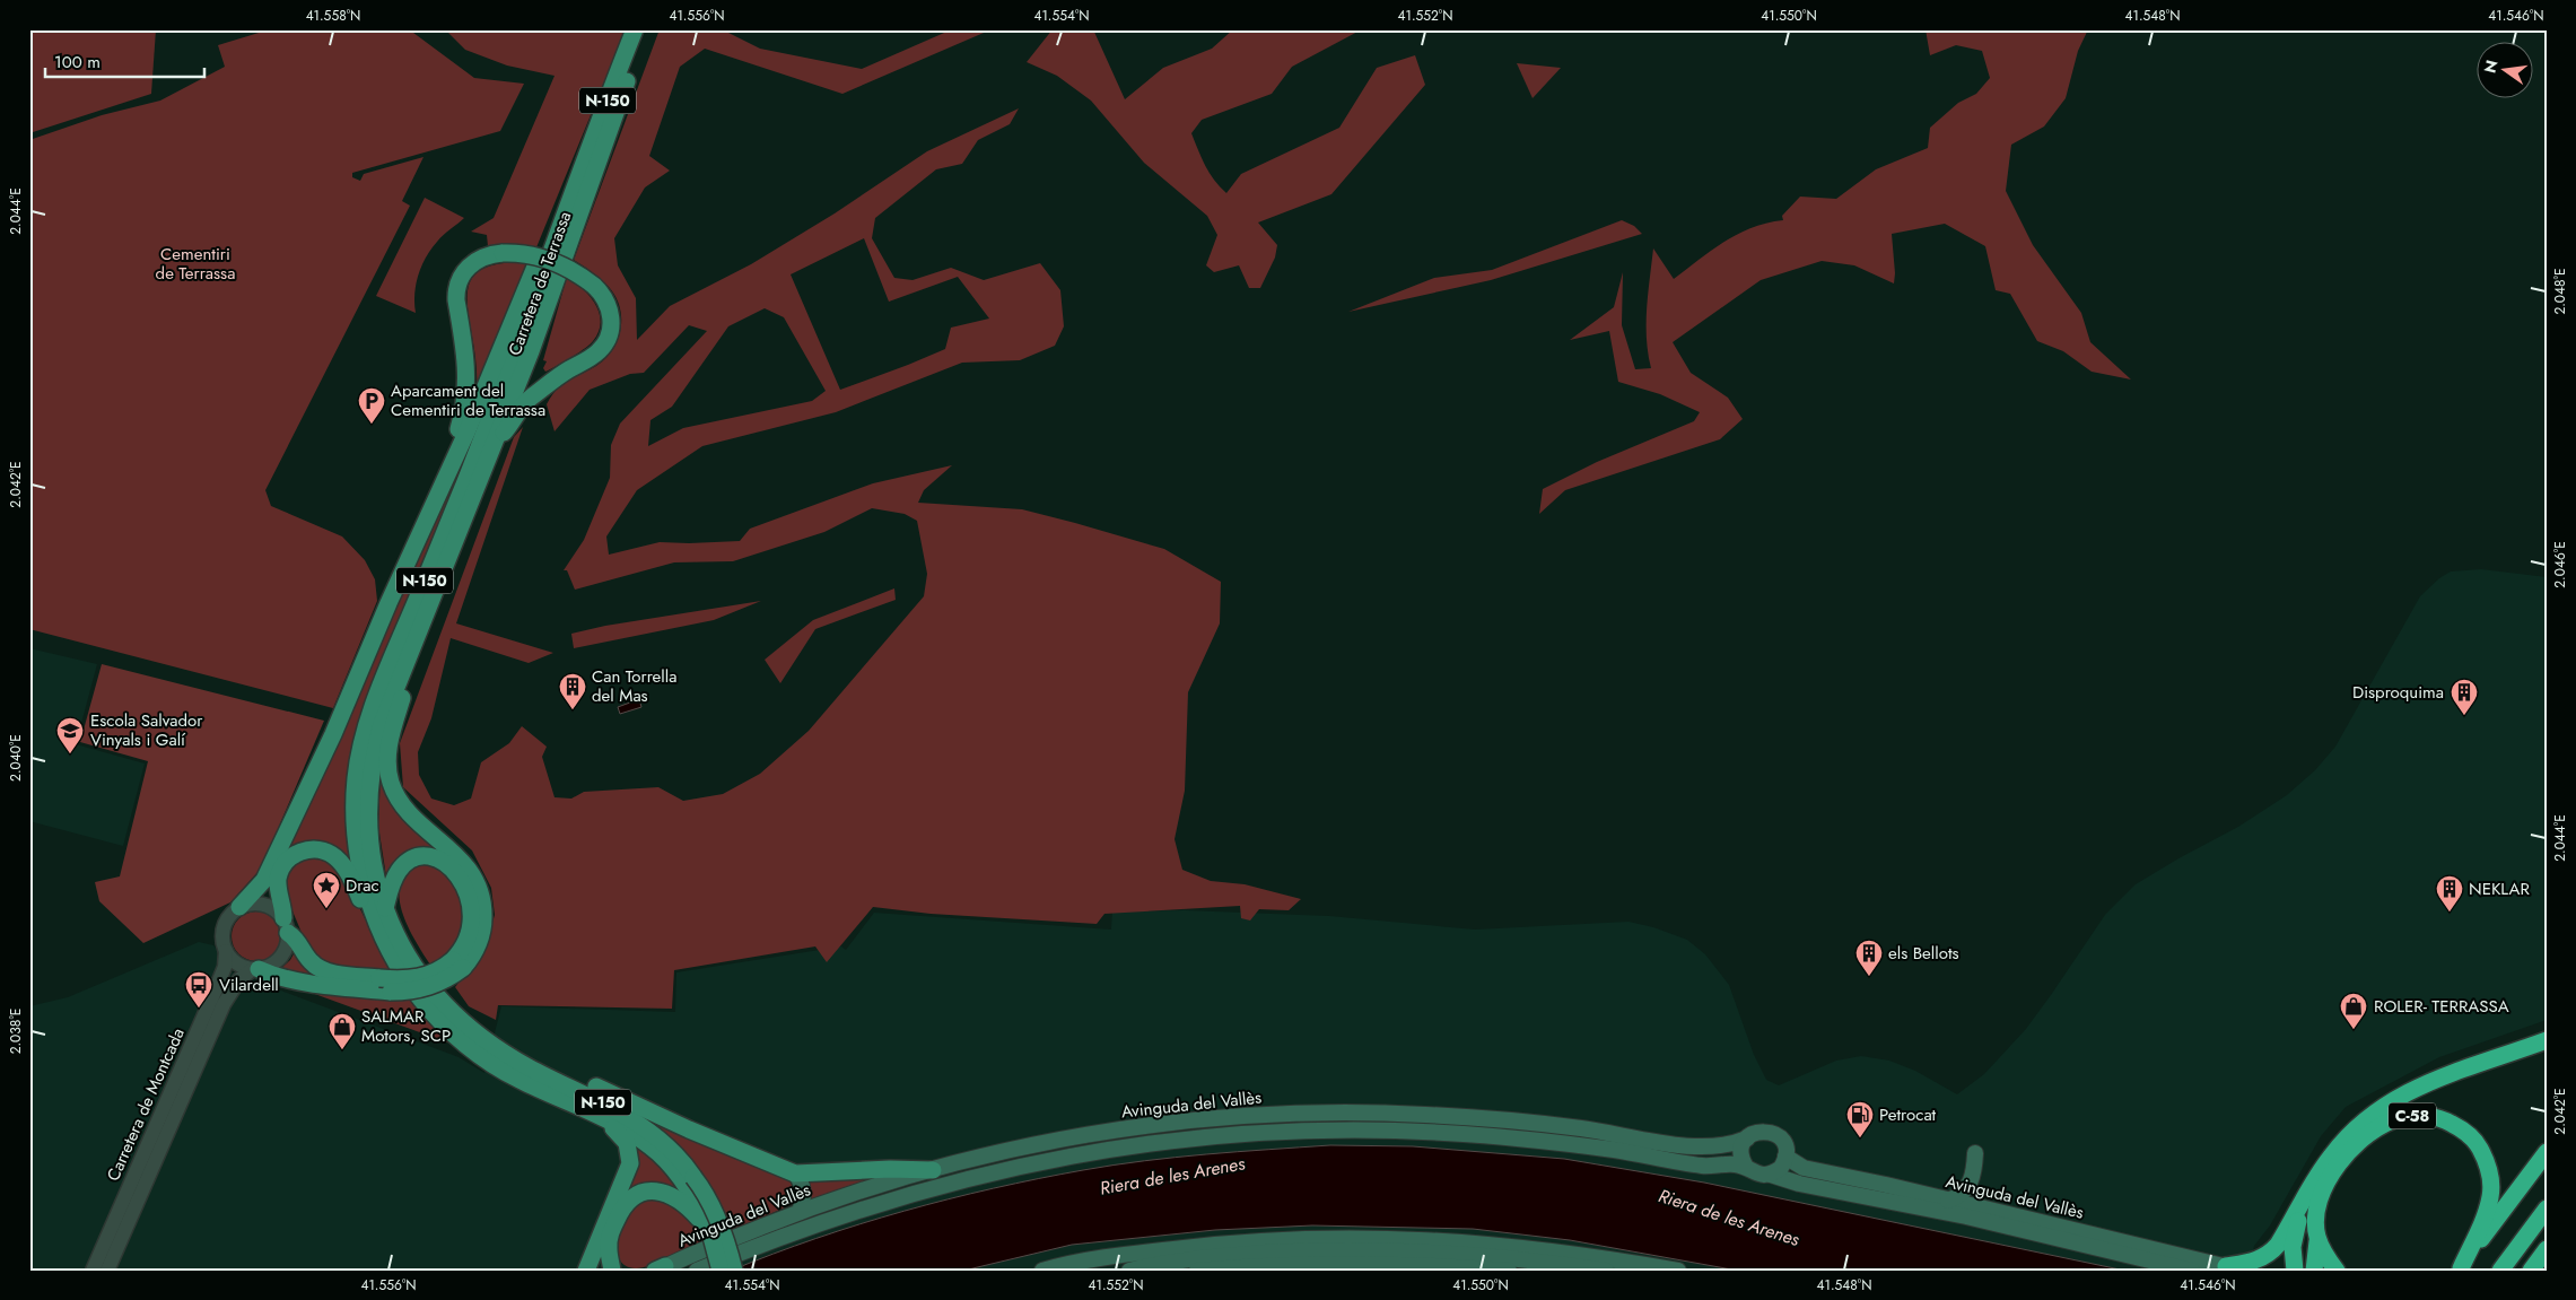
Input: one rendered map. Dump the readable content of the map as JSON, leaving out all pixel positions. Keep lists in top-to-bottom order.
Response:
{
  "streets": {
    "highway": ["C-58"],
    "main road": ["N-150", "Carretera de Terrassa", "Avinguda del Vallès"],
    "street": ["Carretera de Montcada"]
  },
  "water": ["Riera de les Arenes"],
  "parks": ["Cementiri de Terrassa"],
  "places": {
    "parking": ["Aparcament del Cementiri de Terrassa"],
    "building": [
      "Can Torrella del Mas",
      "Disproquima",
      "NEKLAR",
      "els Bellots"
    ],
    "school or university": ["Escola Salvador Vinyals i Galí"],
    "place": ["Drac"],
    "bus stop": ["Vilardell"],
    "shop": ["ROLER- TERRASSA", "SALMAR Motors, SCP"],
    "fuel station": ["Petrocat"]
  },
  "scale_bar": "100 m",
  "north": "left",
  "coordinates": [
    "41.558°N",
    "41.556°N",
    "41.554°N",
    "41.552°N",
    "41.550°N",
    "41.548°N",
    "41.546°N",
    "2.044°E",
    "2.048°E",
    "2.042°E",
    "2.046°E",
    "2.040°E",
    "2.038°E"
  ]
}
